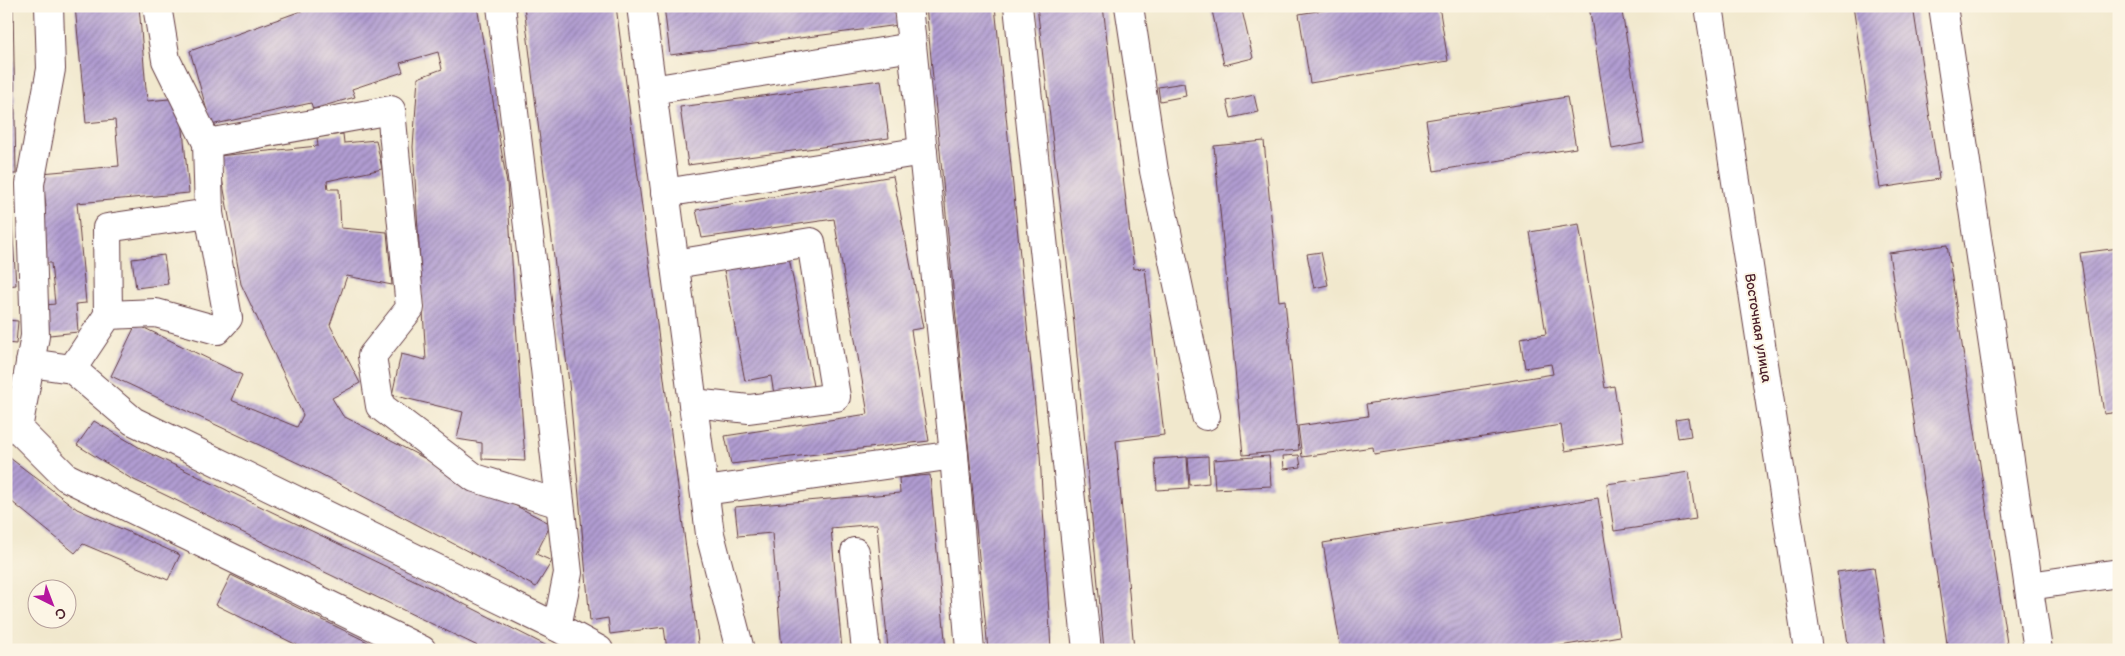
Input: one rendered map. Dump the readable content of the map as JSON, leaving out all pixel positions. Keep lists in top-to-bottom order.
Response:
{
  "streets": {
    "street": ["Восточная улица"]
  },
  "north": "bottom right"
}
